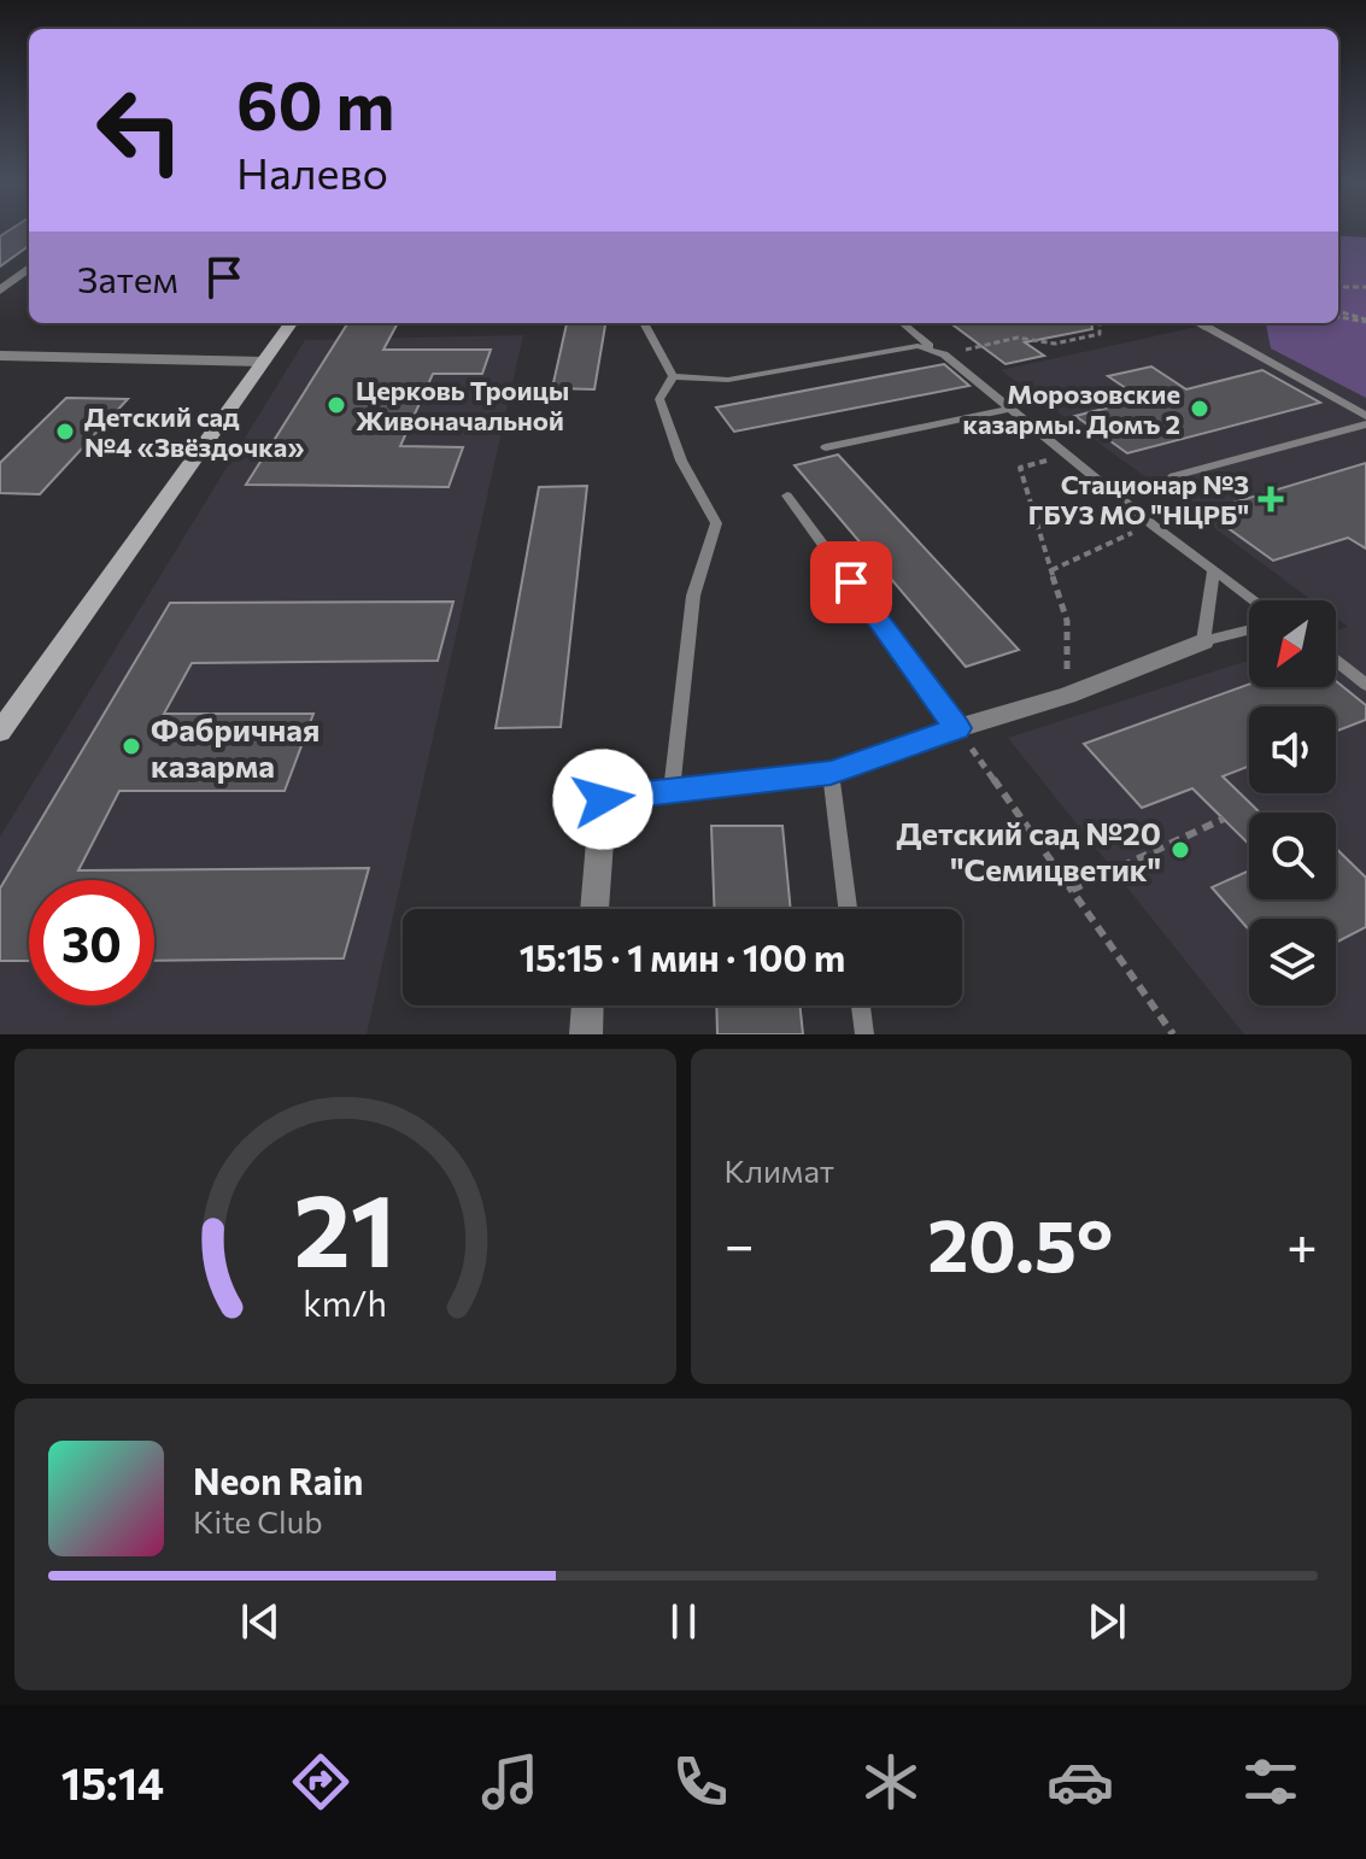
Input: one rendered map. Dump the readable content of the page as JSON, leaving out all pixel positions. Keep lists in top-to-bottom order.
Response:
{
  "places": {
    "other": [
      "Церковь Троицы Живоначальной",
      "Морозовские казармы. Домъ 2",
      "Детский сад №4 «Звёздочка»",
      "Фабричная казарма",
      "Детский сад №20 \"Семицветик\""
    ],
    "health": ["Стационар №3 ГБУЗ МО \"НЦРБ\""]
  },
  "north": "bottom left",
  "page": {
    "turn": ["60 m", "Налево"],
    "then": "Затем",
    "limit": "30",
    "trip": "15:15 · 1 мин · 100 m",
    "tile": "Климат",
    "heat": ["−", "20.5°", "+"],
    "song": ["Neon Rain", "Kite Club"],
    "tabs": "15:14",
    "gauge": ["21", "km/h"]
  }
}
